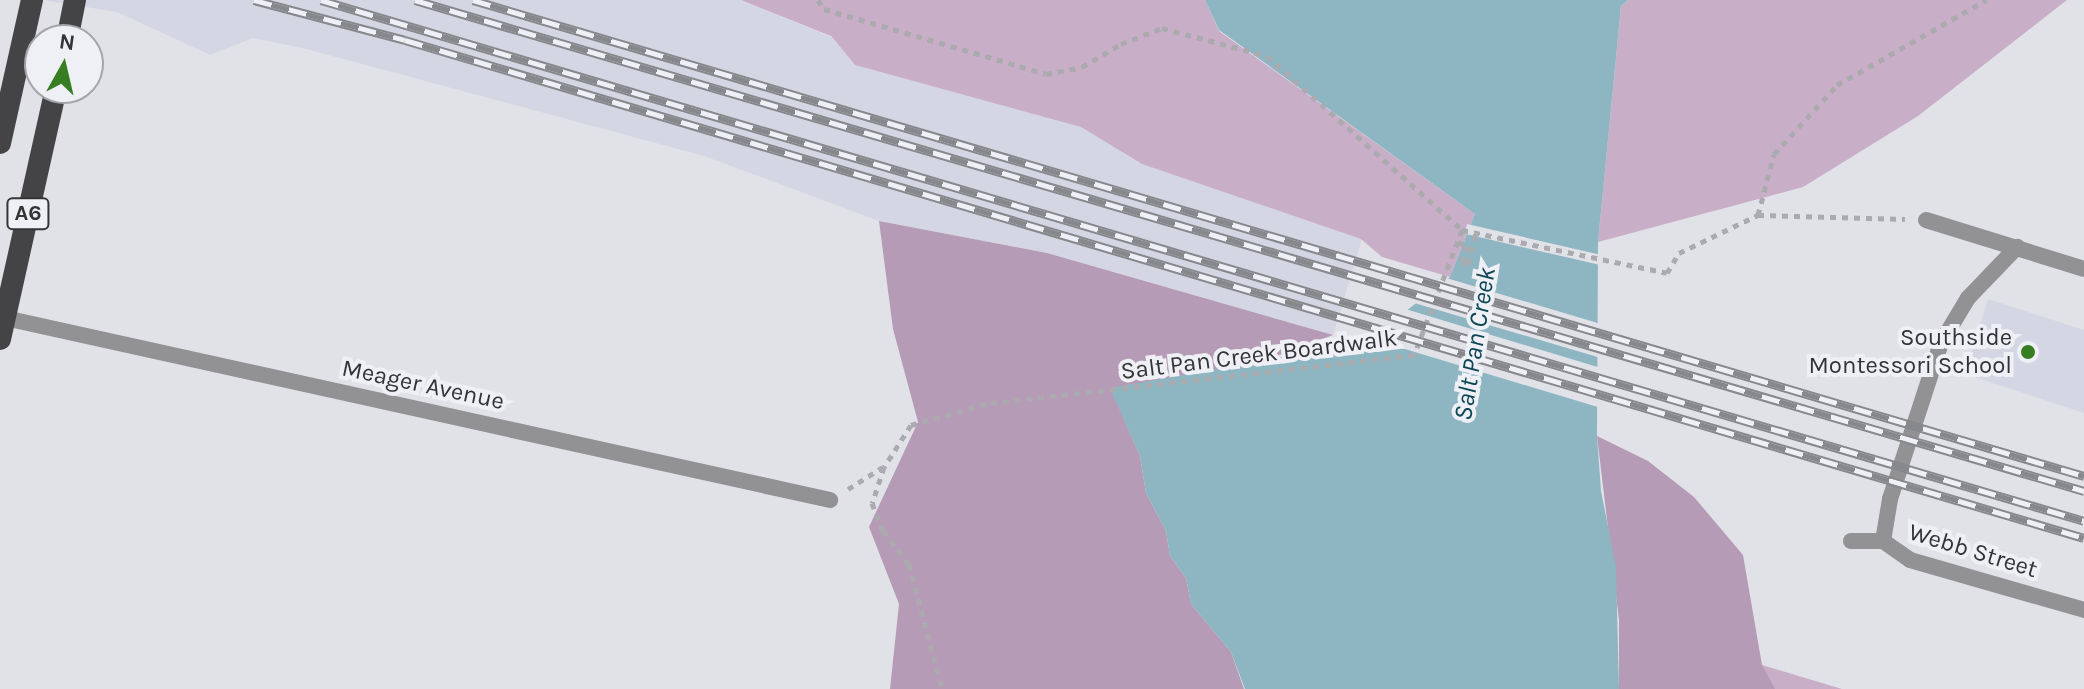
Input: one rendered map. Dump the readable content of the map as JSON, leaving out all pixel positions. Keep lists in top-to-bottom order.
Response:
{
  "streets": {
    "highway": ["A6"],
    "street": ["Meager Avenue", "Webb Street"],
    "path": ["Salt Pan Creek Boardwalk"]
  },
  "crossings": [
    ["A6", "Meager Avenue"]
  ],
  "water": ["Salt Pan Creek"],
  "places": ["Southside Montessori School"],
  "north": "top"
}
